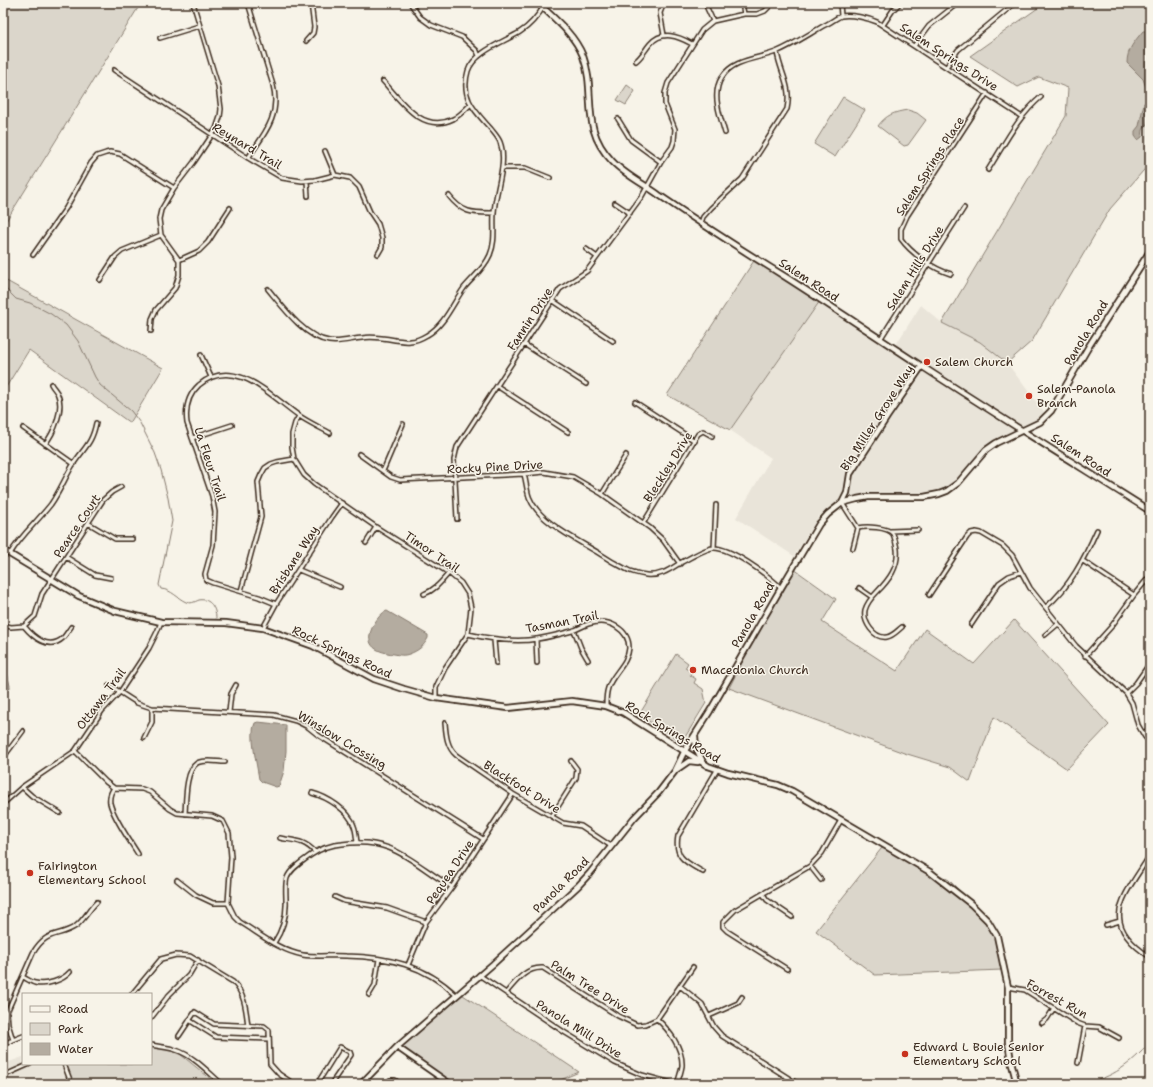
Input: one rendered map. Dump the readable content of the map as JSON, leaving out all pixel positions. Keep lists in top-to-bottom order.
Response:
{
  "streets": {
    "street": [
      "Salem Springs Drive",
      "Reynard Trail",
      "Salem Springs Place",
      "Salem Hills Drive",
      "Salem Road",
      "Fannin Drive",
      "Panola Road",
      "Big Miller Grove Way",
      "La Fleur Trail",
      "Rocky Pine Drive",
      "Bleckley Drive",
      "Pearce Court",
      "Timor Trail",
      "Brisbane Way",
      "Tasman Trail",
      "Rock Springs Road",
      "Ottawa Trail",
      "Winslow Crossing",
      "Blackfoot Drive",
      "Pequea Drive",
      "Palm Tree Drive",
      "Forrest Run",
      "Panola Mill Drive"
    ]
  },
  "crossings": [
    ["Salem Springs Drive", "Salem Springs Place"],
    ["Salem Springs Place", "Salem Hills Drive"],
    ["Salem Hills Drive", "Salem Road"],
    ["Salem Road", "Fannin Drive"],
    ["Salem Road", "Panola Road"],
    ["Salem Road", "Big Miller Grove Way"],
    ["Fannin Drive", "Rocky Pine Drive"],
    ["Panola Road", "Big Miller Grove Way"],
    ["Panola Road", "Rock Springs Road"],
    ["Panola Road", "Blackfoot Drive"],
    ["Panola Road", "Panola Mill Drive"],
    ["La Fleur Trail", "Brisbane Way"],
    ["Rocky Pine Drive", "Bleckley Drive"],
    ["Pearce Court", "Rock Springs Road"],
    ["Timor Trail", "Brisbane Way"],
    ["Timor Trail", "Tasman Trail"],
    ["Timor Trail", "Rock Springs Road"],
    ["Brisbane Way", "Rock Springs Road"],
    ["Tasman Trail", "Rock Springs Road"],
    ["Rock Springs Road", "Ottawa Trail"],
    ["Rock Springs Road", "Forrest Run"],
    ["Ottawa Trail", "Winslow Crossing"],
    ["Winslow Crossing", "Pequea Drive"],
    ["Blackfoot Drive", "Pequea Drive"],
    ["Palm Tree Drive", "Panola Mill Drive"]
  ],
  "places": [
    "Salem Church",
    "Salem-Panola Branch",
    "Macedonia Church",
    "Fairington Elementary School",
    "Edward L Bouie Senior Elementary School"
  ],
  "legend": ["Road", "Park", "Water"]
}
